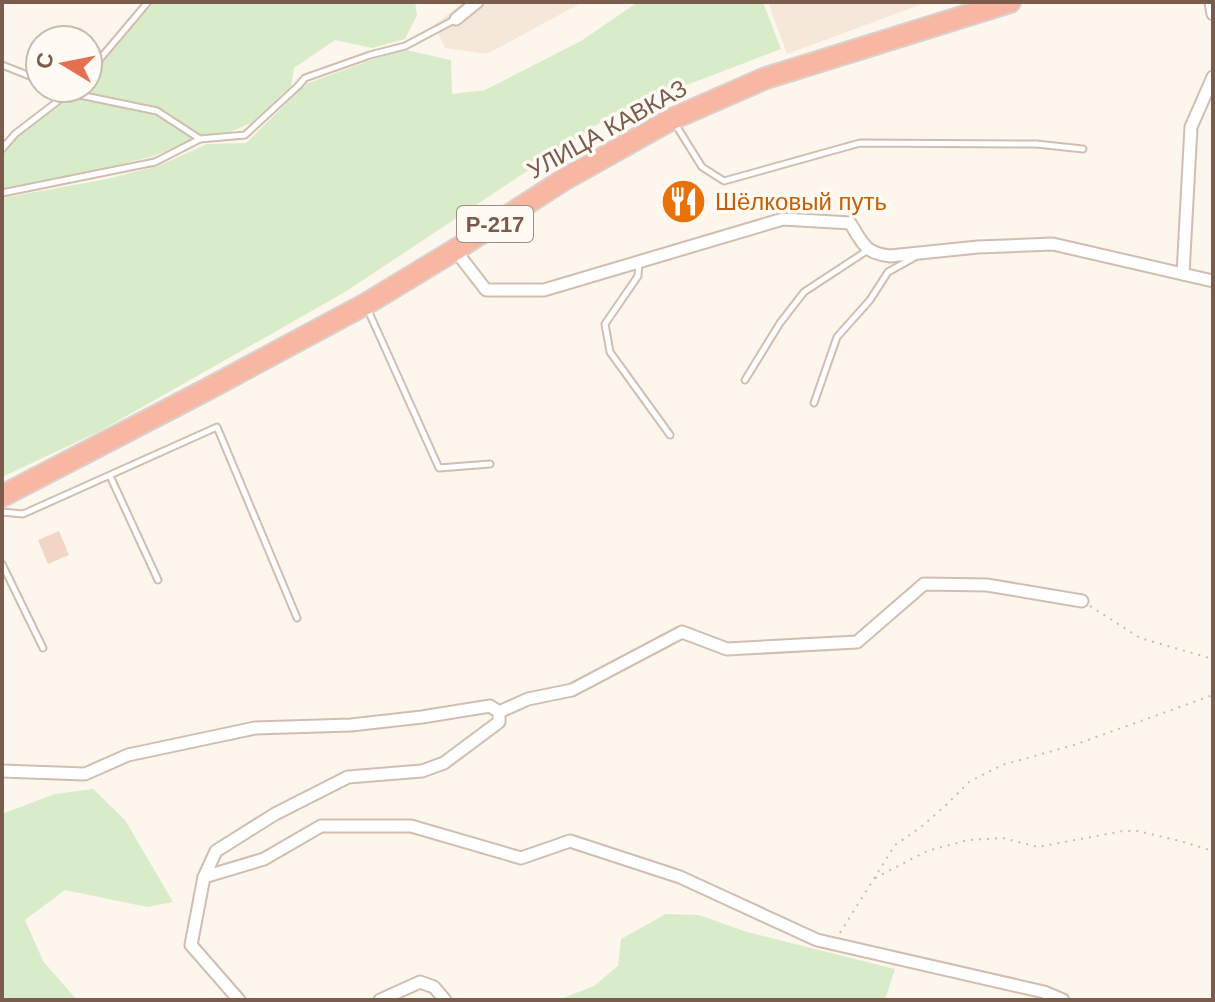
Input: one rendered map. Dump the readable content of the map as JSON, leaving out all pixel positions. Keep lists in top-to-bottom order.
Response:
{
  "streets": {
    "highway": ["УЛИЦА КАВКАЗ", "Р-217"]
  },
  "places": {
    "restaurant": ["Шёлковый путь"]
  },
  "north": "left"
}
